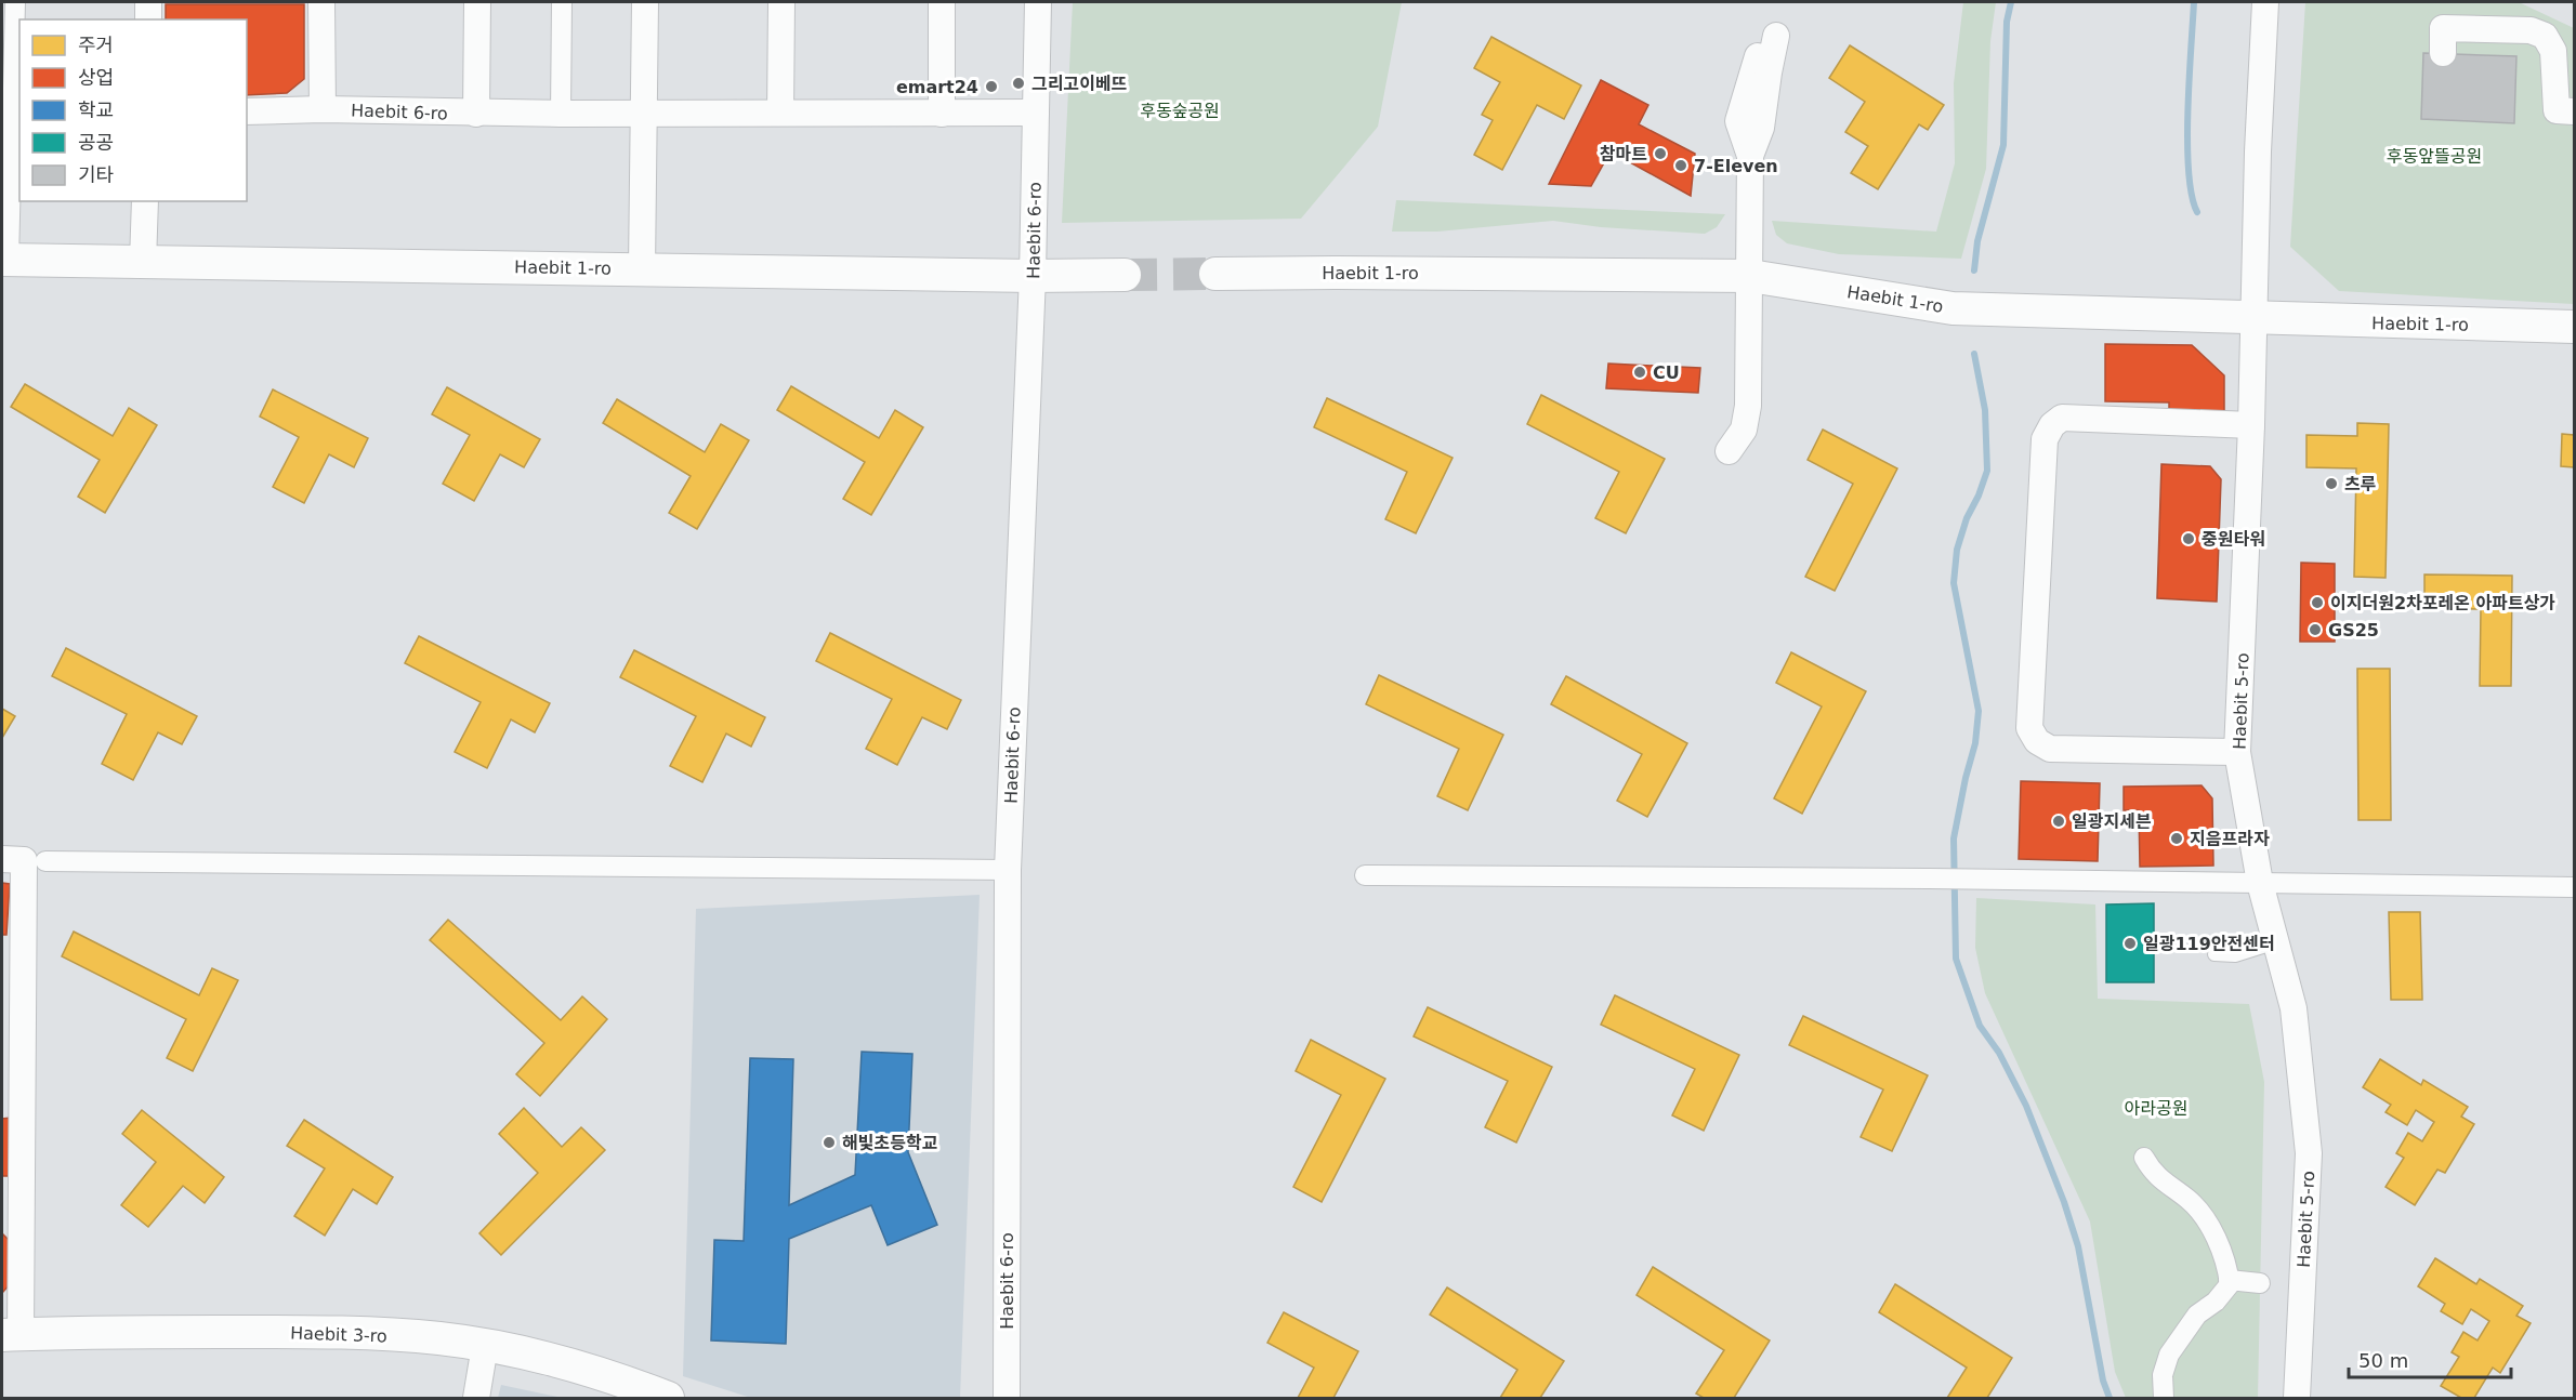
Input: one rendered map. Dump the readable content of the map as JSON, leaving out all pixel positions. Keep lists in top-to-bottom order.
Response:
{
  "streets": {
    "street": [
      "Haebit 6-ro",
      "Haebit 1-ro",
      "Haebit 5-ro",
      "Haebit 3-ro"
    ]
  },
  "crossings": [
    ["Haebit 6-ro", "Haebit 1-ro"],
    ["Haebit 1-ro", "Haebit 5-ro"]
  ],
  "parks": ["후동숲공원", "후동앞뜰공원", "아라공원"],
  "places": [
    "그리고이베뜨",
    "emart24",
    "참마트",
    "7-Eleven",
    "CU",
    "츠루",
    "중원타워",
    "이지더원2차포레온 아파트상가",
    "GS25",
    "일광지세븐",
    "지음프라자",
    "일광119안전센터",
    "해빛초등학교"
  ],
  "legend": [
    "주거",
    "상업",
    "학교",
    "공공",
    "기타"
  ],
  "scale_bar": "50 m"
}
